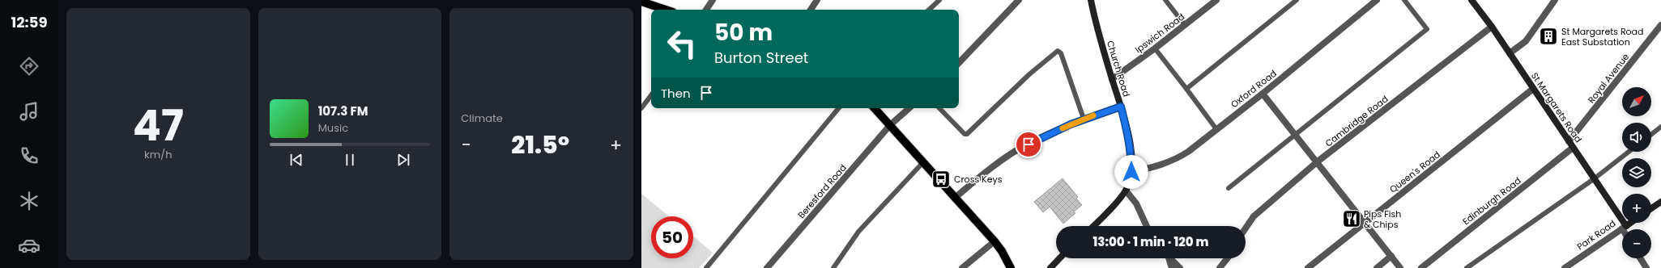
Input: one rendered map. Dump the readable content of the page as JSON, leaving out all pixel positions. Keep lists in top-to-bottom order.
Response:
{
  "streets": {
    "street": [
      "Ipswich Road",
      "Church Road",
      "Royal Avenue",
      "Oxford Road",
      "St Margarets Road",
      "Cambridge Road",
      "Queen's Road",
      "Beresford Road",
      "Edinburgh Road",
      "Park Road"
    ]
  },
  "crossings": [
    ["Ipswich Road", "Church Road"],
    ["Church Road", "Oxford Road"],
    ["Royal Avenue", "St Margarets Road"],
    ["St Margarets Road", "Cambridge Road"],
    ["St Margarets Road", "Queen's Road"],
    ["St Margarets Road", "Edinburgh Road"],
    ["St Margarets Road", "Park Road"]
  ],
  "places": {
    "building": ["St Margarets Road East Substation"],
    "bus stop": ["Cross Keys"],
    "restaurant": ["Pips Fish & Chips"]
  },
  "north": "top right",
  "page": {
    "tabs": "12:59",
    "tile": [
      ["47", "km/h"],
      "Climate"
    ],
    "turn": ["50 m", "Burton Street"],
    "then": "Then",
    "map_buttons": ["+", "−"],
    "song": ["107.3 FM", "Music"],
    "heat": ["−", "21.5°", "+"],
    "limit": "50",
    "trip": "13:00 · 1 min · 120 m"
  }
}
